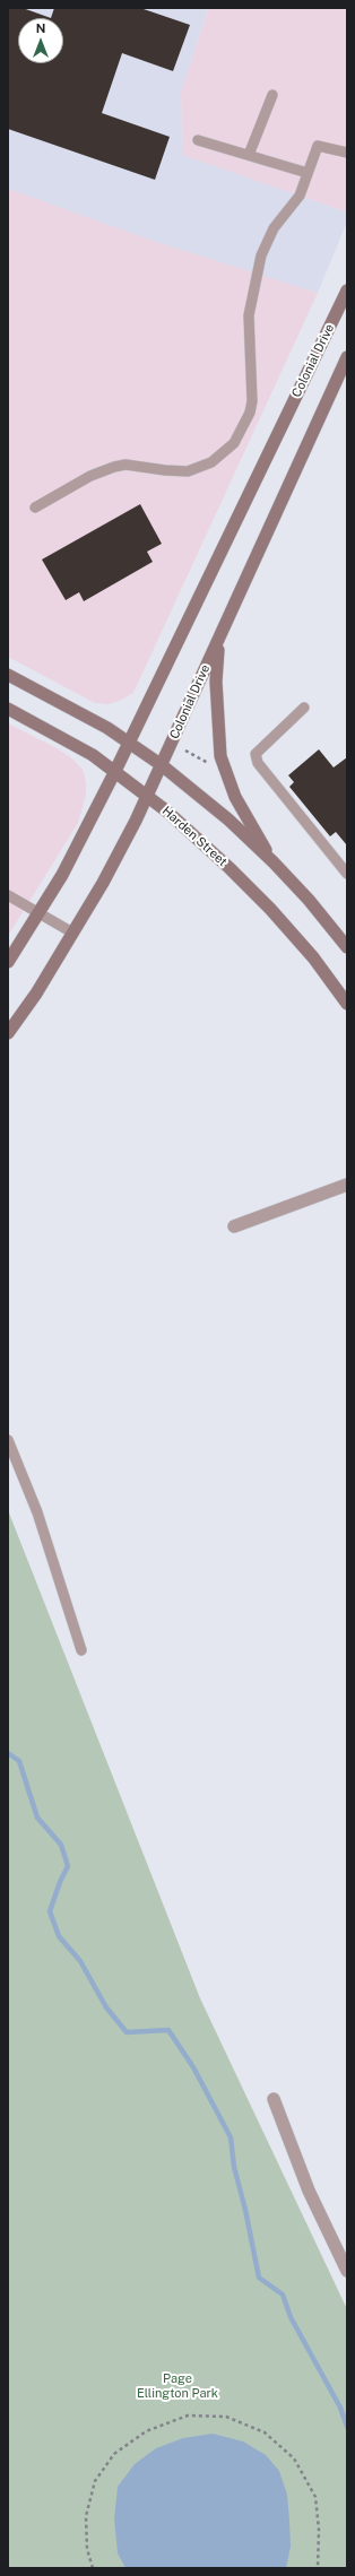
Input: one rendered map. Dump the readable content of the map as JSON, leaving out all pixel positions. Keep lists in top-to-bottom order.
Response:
{
  "streets": {
    "main road": ["Colonial Drive", "Harden Street"]
  },
  "crossings": [
    ["Colonial Drive", "Harden Street"]
  ],
  "parks": ["Page Ellington Park"],
  "north": "top"
}
